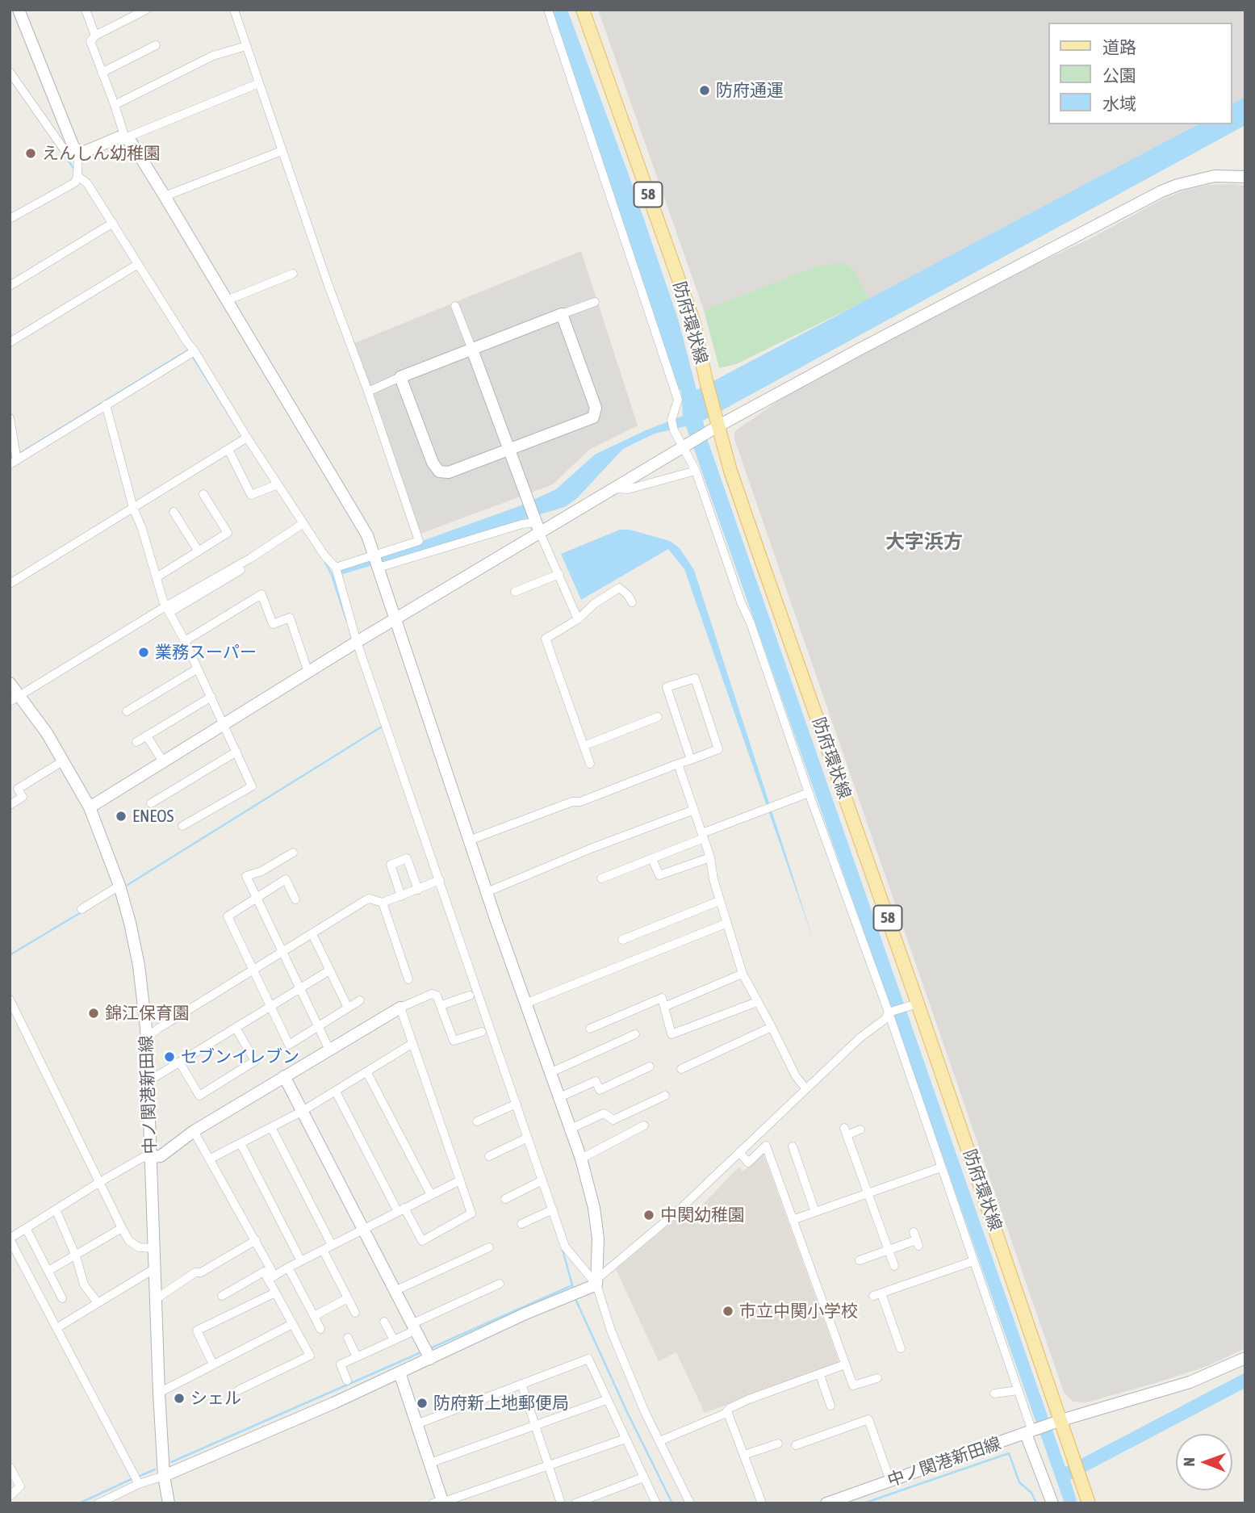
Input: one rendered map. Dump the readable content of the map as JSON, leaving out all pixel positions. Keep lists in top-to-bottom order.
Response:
{
  "streets": {
    "main road": ["58", "防府環状線"],
    "street": ["中ノ関港新田線"]
  },
  "crossings": [
    ["防府環状線", "中ノ関港新田線"]
  ],
  "districts": ["大字浜方"],
  "places": [
    "防府通運",
    "えんしん幼稚園",
    "業務スーパー",
    "ENEOS",
    "錦江保育園",
    "セブンイレブン",
    "中関幼稚園",
    "市立中関小学校",
    "シェル",
    "防府新上地郵便局"
  ],
  "legend": ["道路", "公園", "水域"],
  "north": "left"
}
